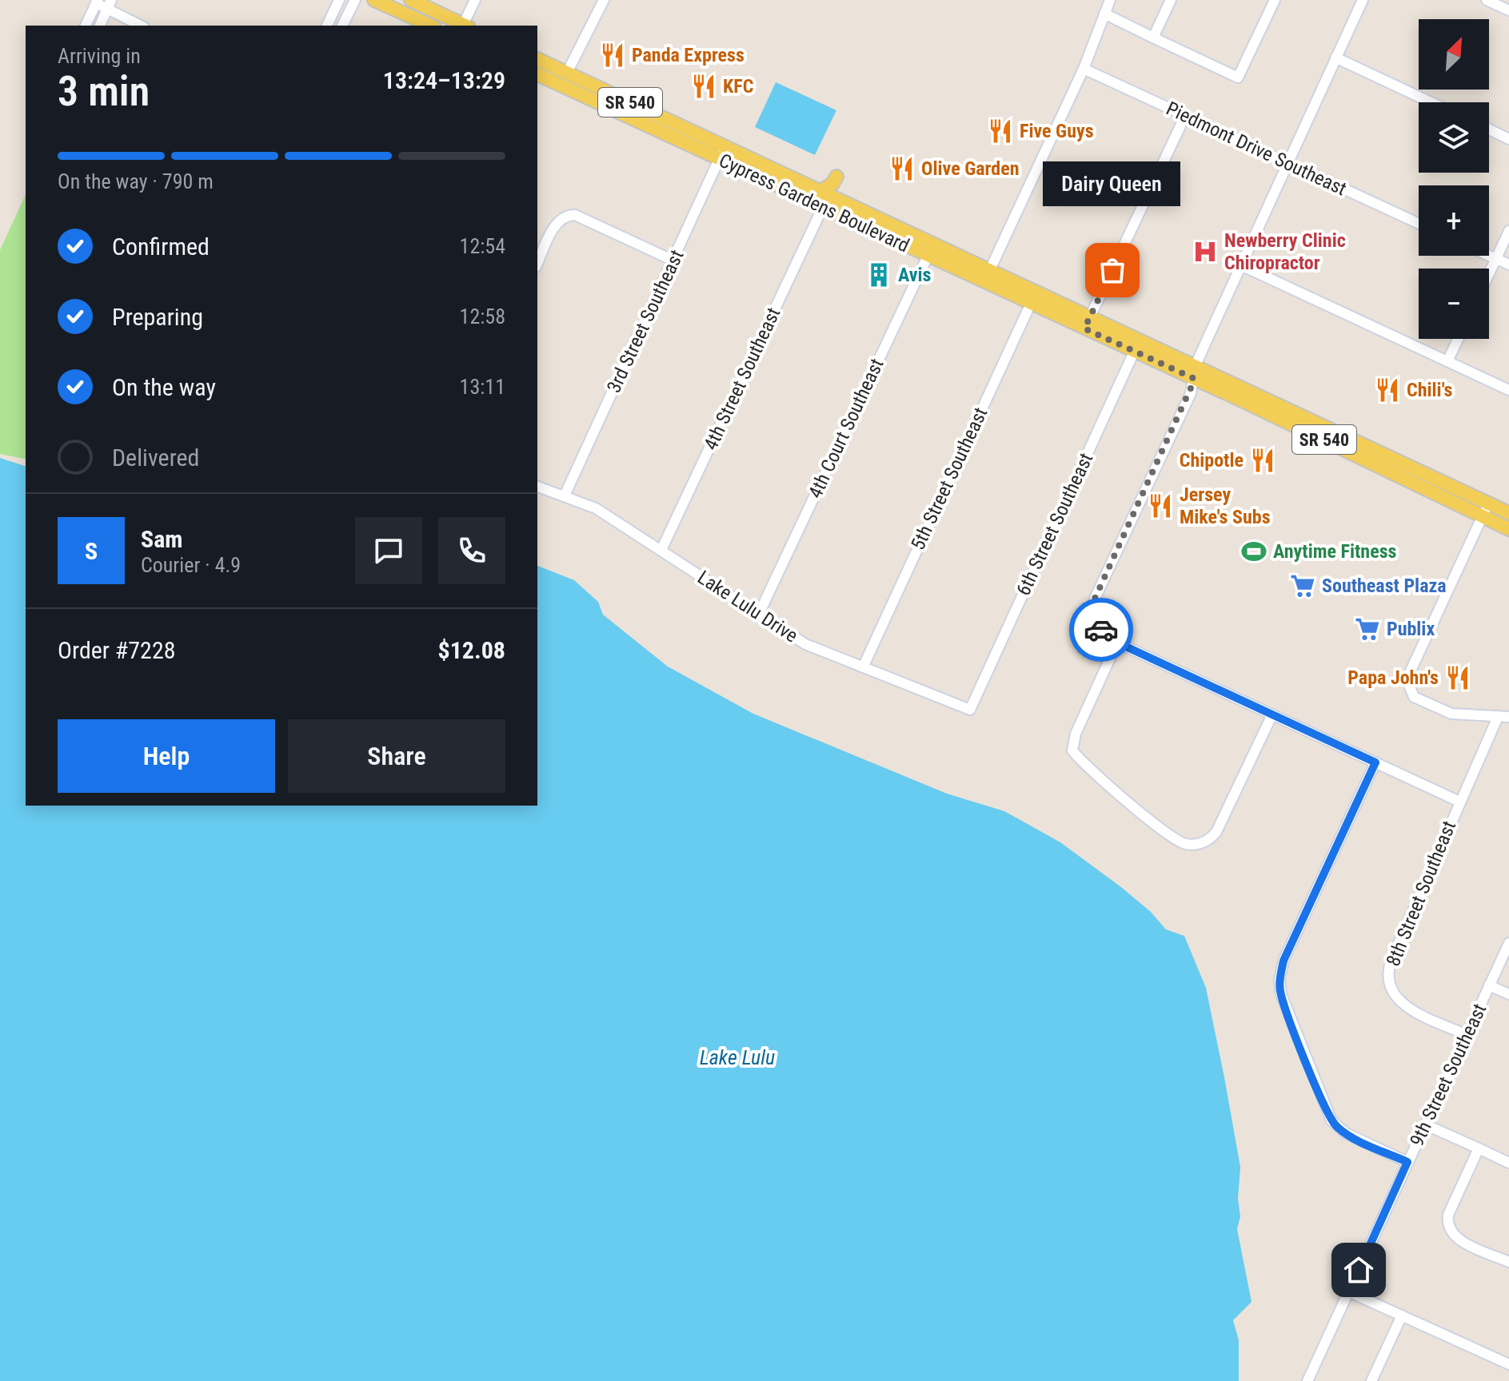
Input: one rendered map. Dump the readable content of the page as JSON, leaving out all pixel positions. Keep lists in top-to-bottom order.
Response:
{
  "streets": {
    "main road": ["SR 540", "Cypress Gardens Boulevard"],
    "street": [
      "Piedmont Drive Southeast",
      "3rd Street Southeast",
      "4th Street Southeast",
      "4th Court Southeast",
      "5th Street Southeast",
      "6th Street Southeast",
      "Lake Lulu Drive",
      "8th Street Southeast",
      "9th Street Southeast"
    ]
  },
  "crossings": [
    ["Cypress Gardens Boulevard", "3rd Street Southeast"],
    ["Cypress Gardens Boulevard", "4th Street Southeast"],
    ["Cypress Gardens Boulevard", "4th Court Southeast"],
    ["Cypress Gardens Boulevard", "5th Street Southeast"],
    ["Cypress Gardens Boulevard", "6th Street Southeast"],
    ["3rd Street Southeast", "Lake Lulu Drive"],
    ["4th Street Southeast", "Lake Lulu Drive"],
    ["4th Court Southeast", "Lake Lulu Drive"],
    ["5th Street Southeast", "Lake Lulu Drive"],
    ["6th Street Southeast", "Lake Lulu Drive"],
    ["8th Street Southeast", "9th Street Southeast"]
  ],
  "water": ["Lake Lulu"],
  "places": {
    "restaurant": [
      "Panda Express",
      "KFC",
      "Five Guys",
      "Olive Garden",
      "Chili's",
      "Chipotle",
      "Jersey Mike's Subs",
      "Papa John's"
    ],
    "hospital": ["Newberry Clinic Chiropractor"],
    "other": ["Dairy Queen"],
    "building": ["Avis"],
    "sports": ["Anytime Fitness"],
    "supermarket": ["Southeast Plaza", "Publix"]
  },
  "north": "top right",
  "page": {
    "map_buttons": ["+", "−"],
    "heading": ["3 min", "Arriving in", "13:24–13:29"],
    "panel": [
      "Sam",
      "Courier · 4.9",
      "Order #7228",
      "$12.08"
    ],
    "bar": "On the way · 790 m",
    "bubble": "Dairy Queen",
    "list": [
      ["Confirmed", "12:54"],
      ["Preparing", "12:58"],
      ["On the way", "13:11"],
      "Delivered"
    ],
    "round": "S",
    "buttons": ["Help", "Share"]
  }
}
